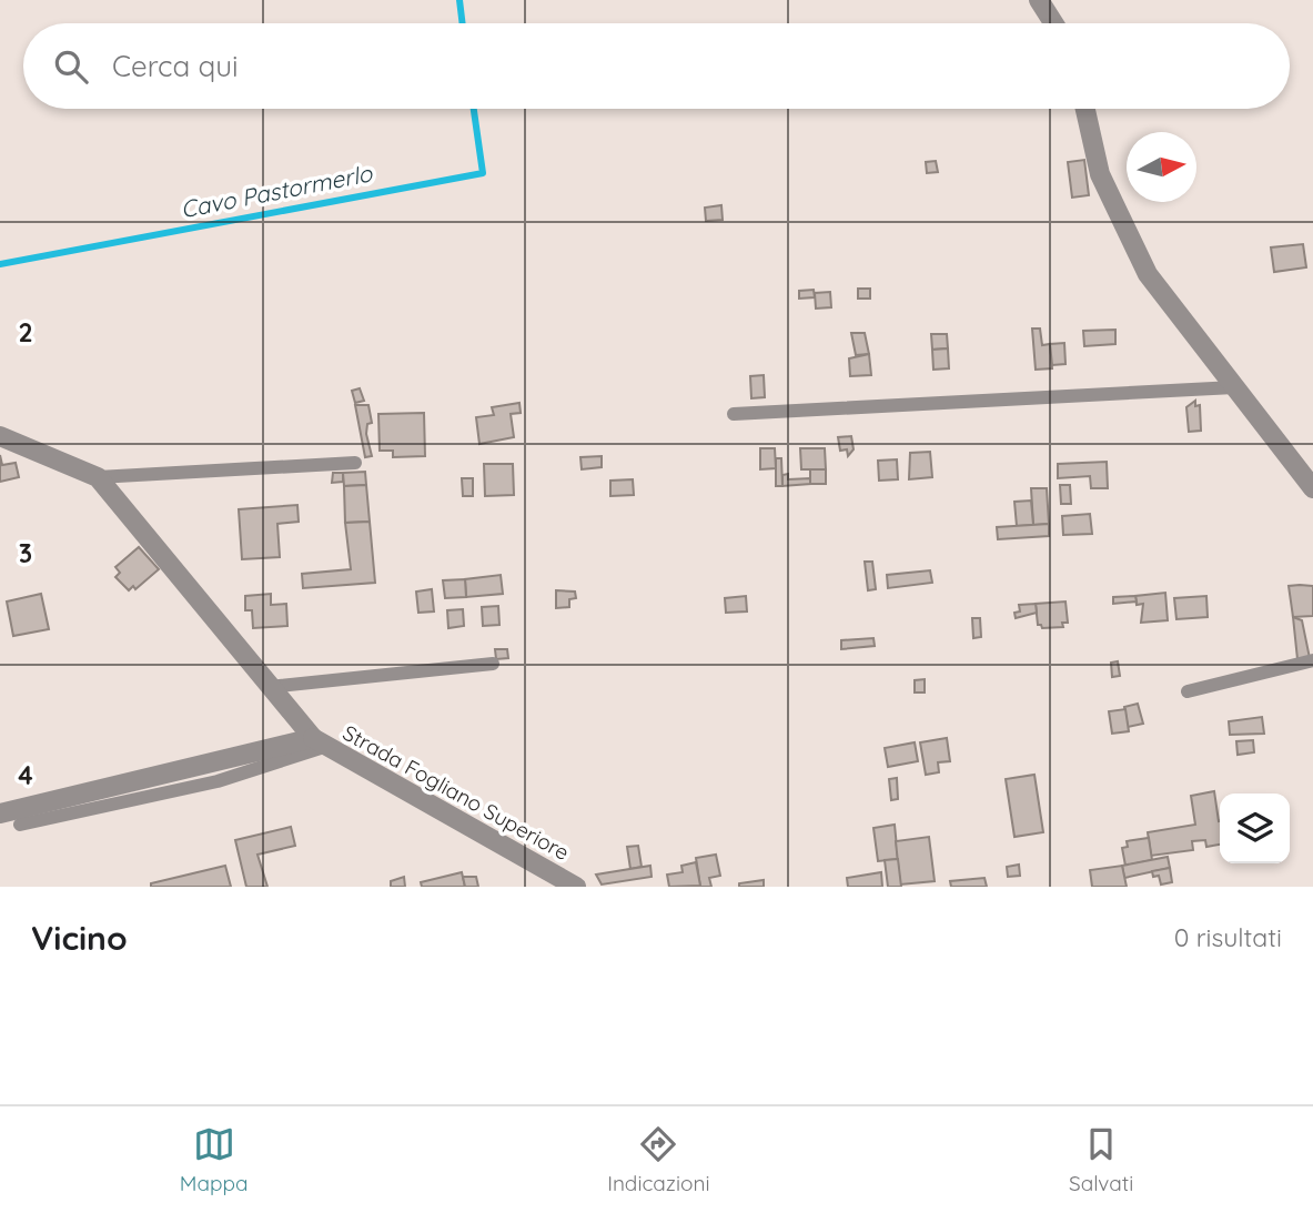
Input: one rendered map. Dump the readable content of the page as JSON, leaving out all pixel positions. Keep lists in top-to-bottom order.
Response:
{
  "streets": {
    "street": ["Strada Fogliano Superiore"]
  },
  "water": ["Cavo Pastormerlo"],
  "north": "right",
  "page": {
    "search": "Cerca qui",
    "heading": ["Vicino", "0 risultati"],
    "nav": ["Mappa", "Indicazioni", "Salvati"]
  },
  "grid": {
    "rows": ["2", "3", "4"]
  }
}
